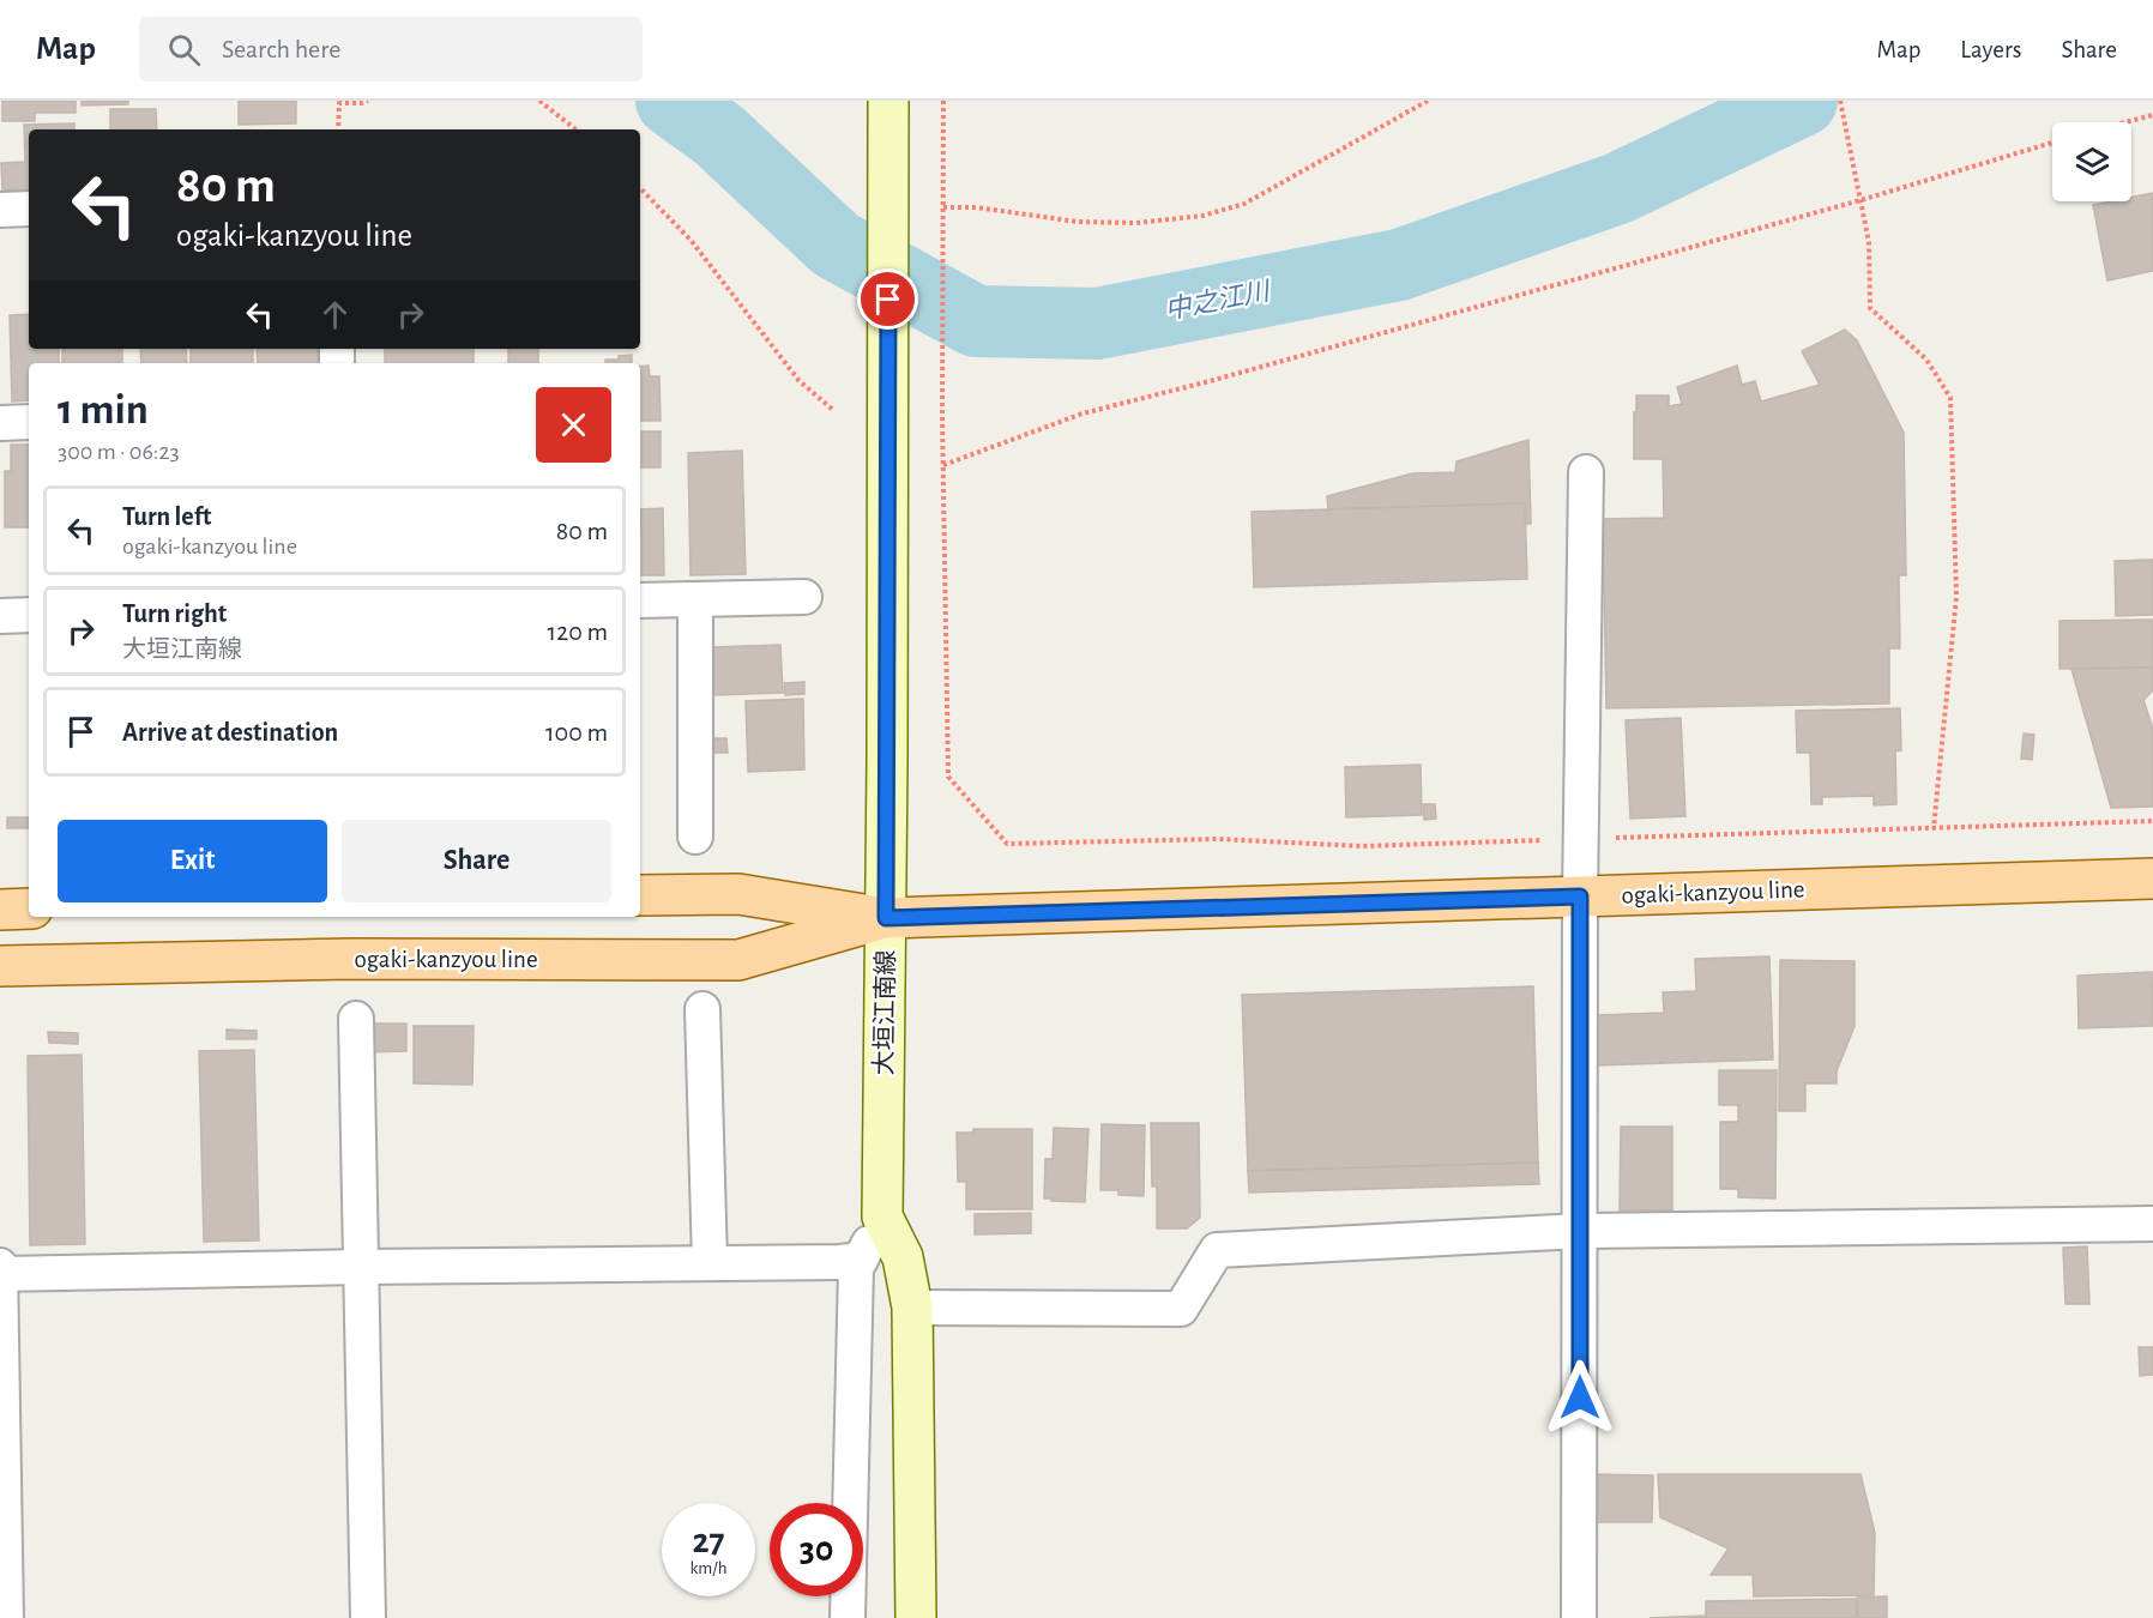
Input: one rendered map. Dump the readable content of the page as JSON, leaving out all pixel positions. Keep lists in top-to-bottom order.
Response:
{
  "streets": {
    "main road": ["ogaki-kanzyou line", "大垣江南線"]
  },
  "crossings": [
    ["ogaki-kanzyou line", "大垣江南線"]
  ],
  "water": ["中之江川"],
  "page": {
    "header": "Map",
    "search": "Search here",
    "nav": ["Map", "Layers", "Share"],
    "turn": ["80 m", "ogaki-kanzyou line"],
    "heading": ["1 min", "300 m · 06:23"],
    "list": [
      {
        "name": "Turn left",
        "note": "ogaki-kanzyou line",
        "value": "80 m"
      },
      {
        "name": "Turn right",
        "note": "大垣江南線",
        "value": "120 m"
      },
      {
        "name": "Arrive at destination",
        "value": "100 m"
      }
    ],
    "buttons": ["Exit", "Share"],
    "speed": "27 km/h",
    "limit": "30"
  }
}
